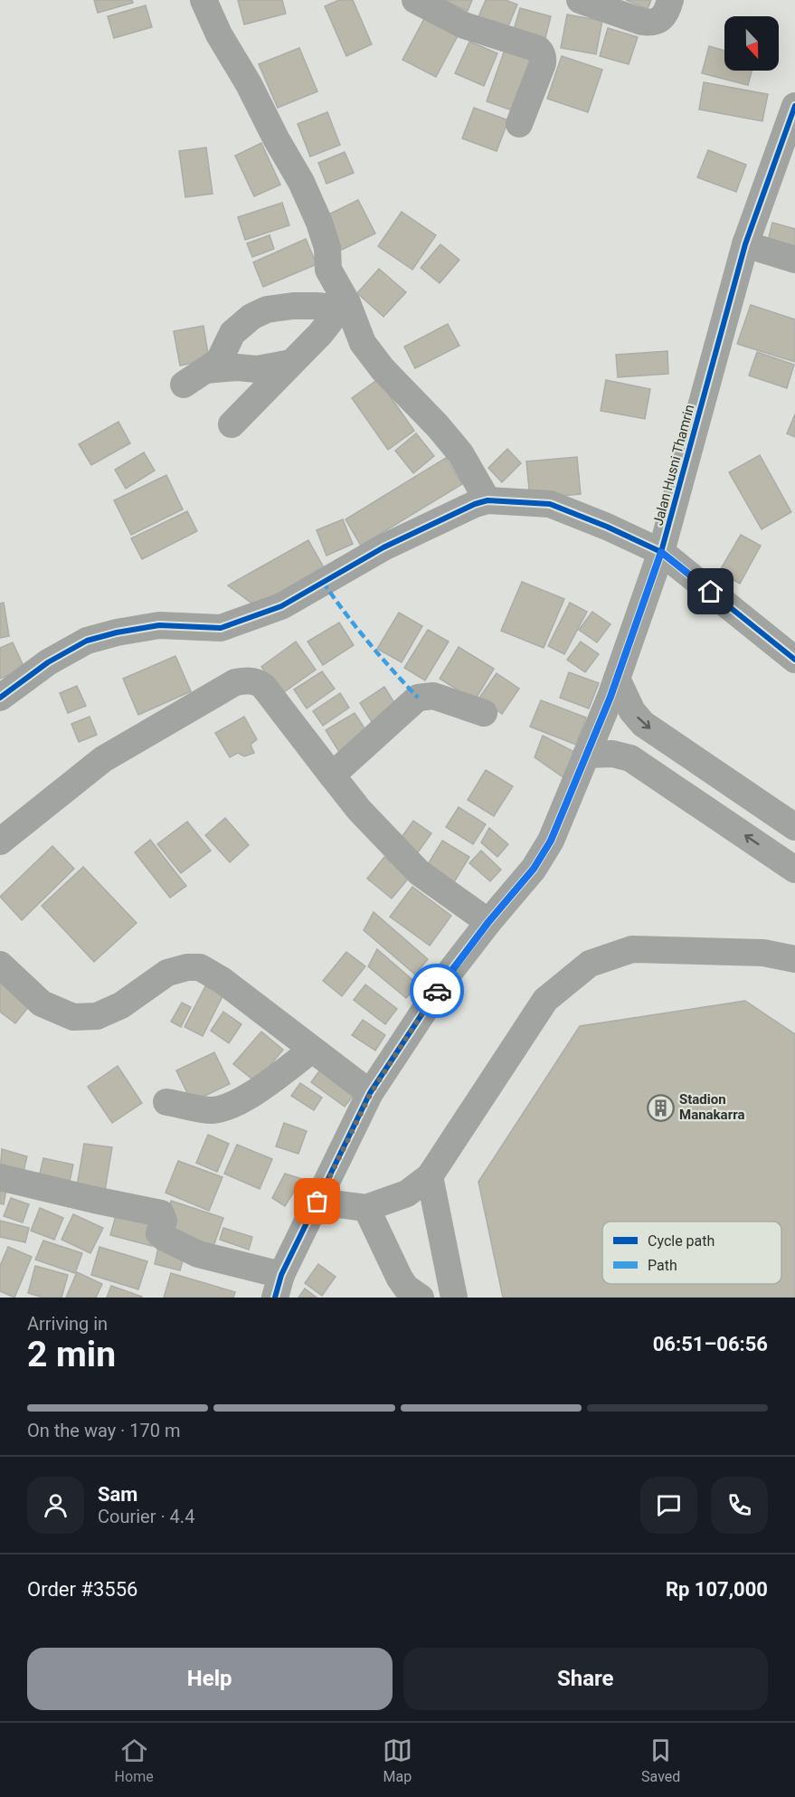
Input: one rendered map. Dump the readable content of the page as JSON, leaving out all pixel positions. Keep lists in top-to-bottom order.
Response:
{
  "streets": {
    "street": ["Jalan Husni Thamrin"]
  },
  "places": {
    "building": ["Stadion Manakarra"]
  },
  "legend": ["Cycle path", "Path"],
  "north": "bottom",
  "page": {
    "heading": ["2 min", "Arriving in", "06:51–06:56"],
    "panel": [
      "Sam",
      "Courier · 4.4",
      "Order #3556",
      "Rp 107,000"
    ],
    "bar": "On the way · 170 m",
    "buttons": ["Help", "Share"],
    "tabs": ["Home", "Map", "Saved"]
  }
}
